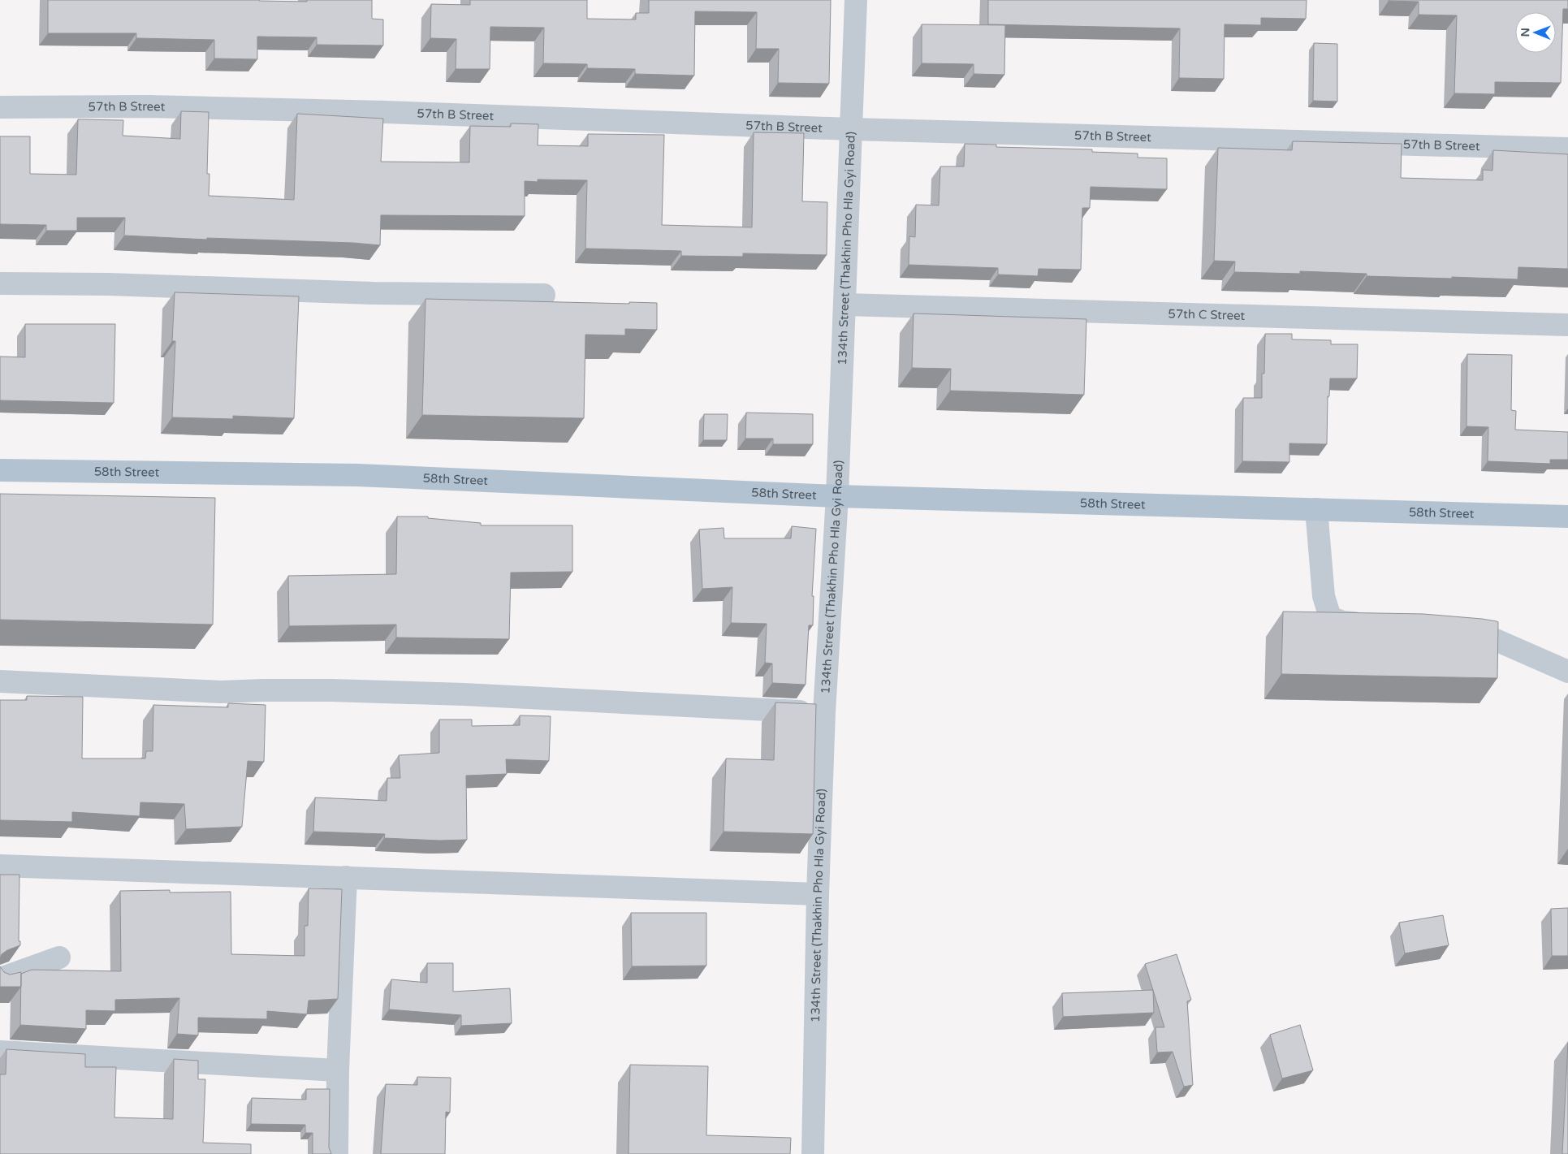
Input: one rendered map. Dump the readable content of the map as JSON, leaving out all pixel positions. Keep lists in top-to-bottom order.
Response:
{
  "streets": {
    "main road": ["58th Street"],
    "street": ["57th B Street", "134th Street (Thakhin Pho Hla Gyi Road)", "57th C Street"]
  },
  "crossings": [
    ["57th B Street", "134th Street (Thakhin Pho Hla Gyi Road)"],
    ["134th Street (Thakhin Pho Hla Gyi Road)", "57th C Street"],
    ["134th Street (Thakhin Pho Hla Gyi Road)", "58th Street"]
  ],
  "north": "left"
}
